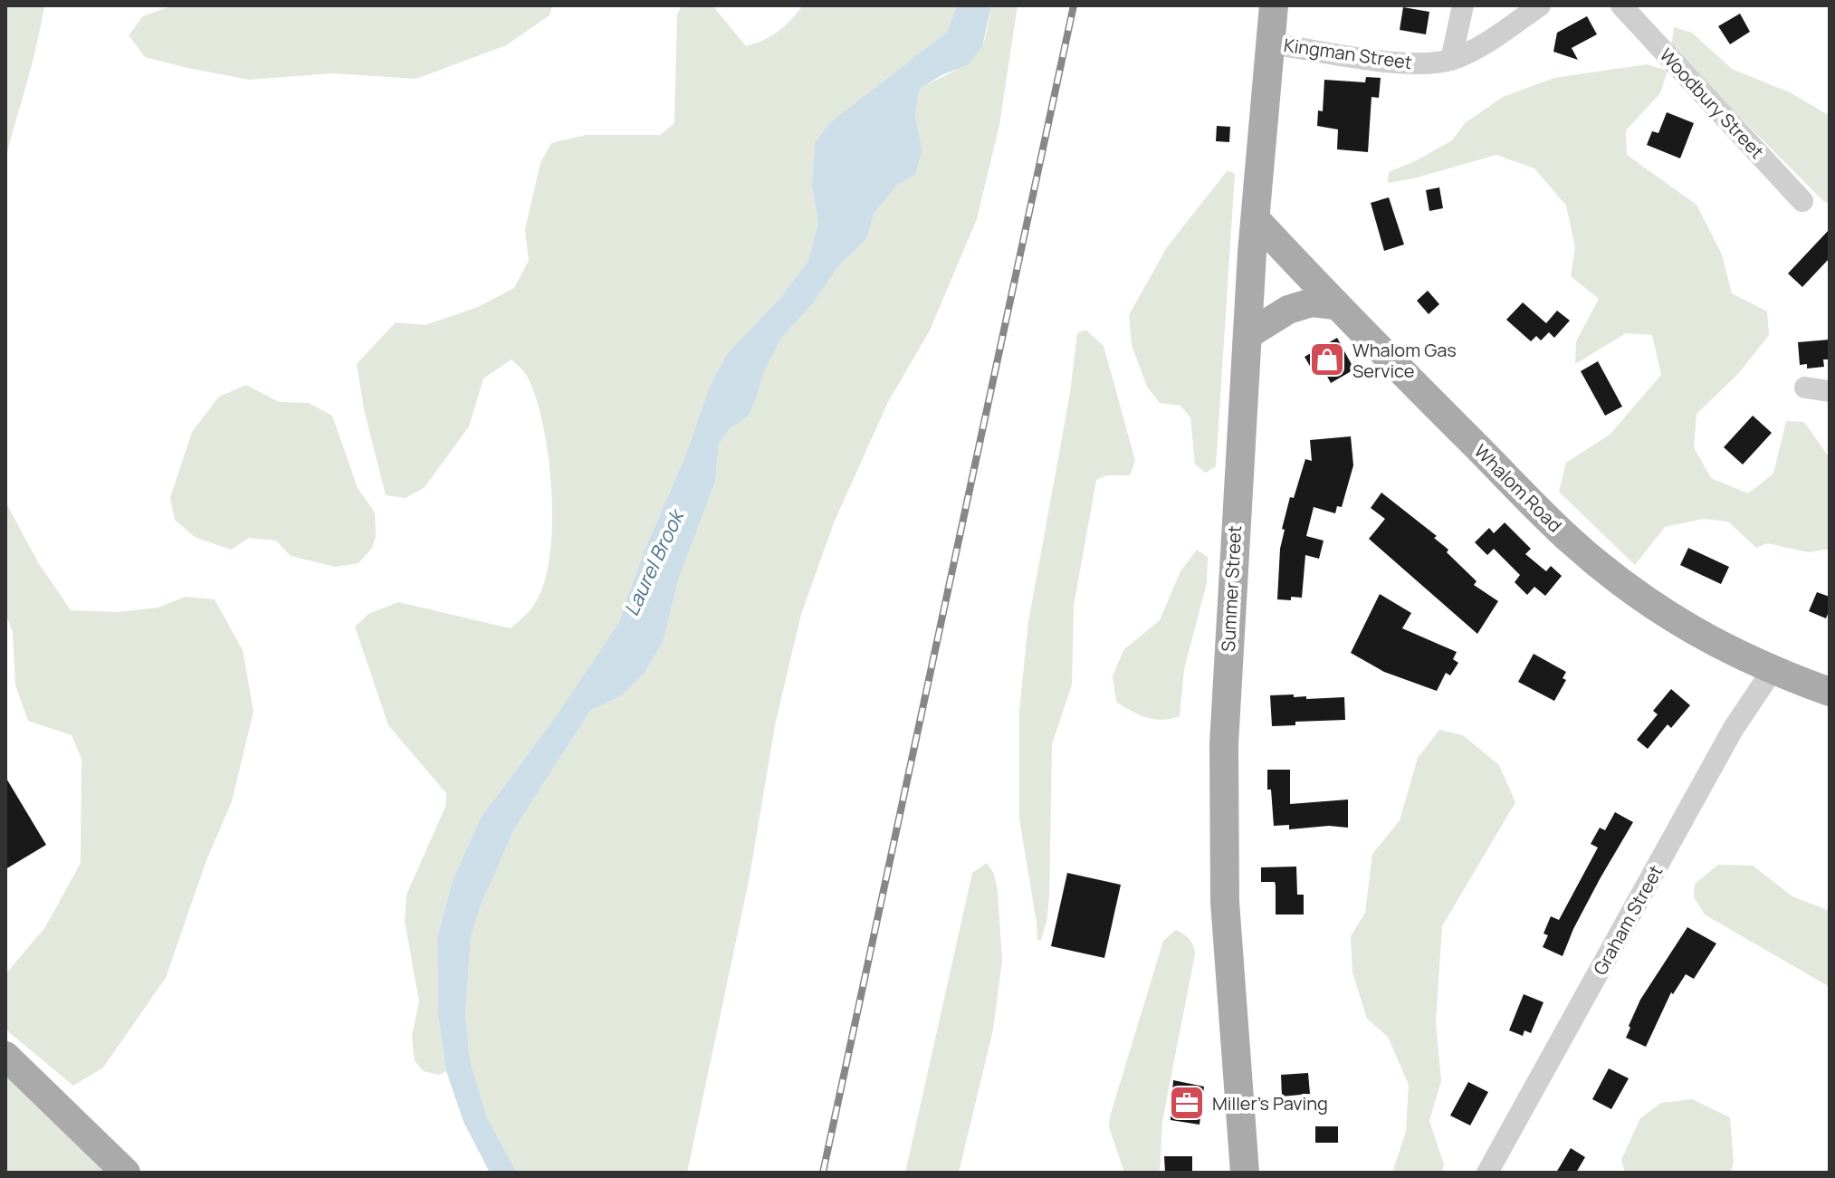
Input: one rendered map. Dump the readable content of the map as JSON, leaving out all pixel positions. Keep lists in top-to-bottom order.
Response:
{
  "streets": {
    "main road": ["Whalom Road", "Summer Street"],
    "street": ["Kingman Street", "Woodbury Street", "Graham Street"]
  },
  "crossings": [
    ["Kingman Street", "Summer Street"],
    ["Whalom Road", "Summer Street"],
    ["Whalom Road", "Graham Street"]
  ],
  "water": ["Laurel Brook"],
  "places": {
    "shop": ["Whalom Gas Service"],
    "office": ["Miller's Paving"]
  }
}
